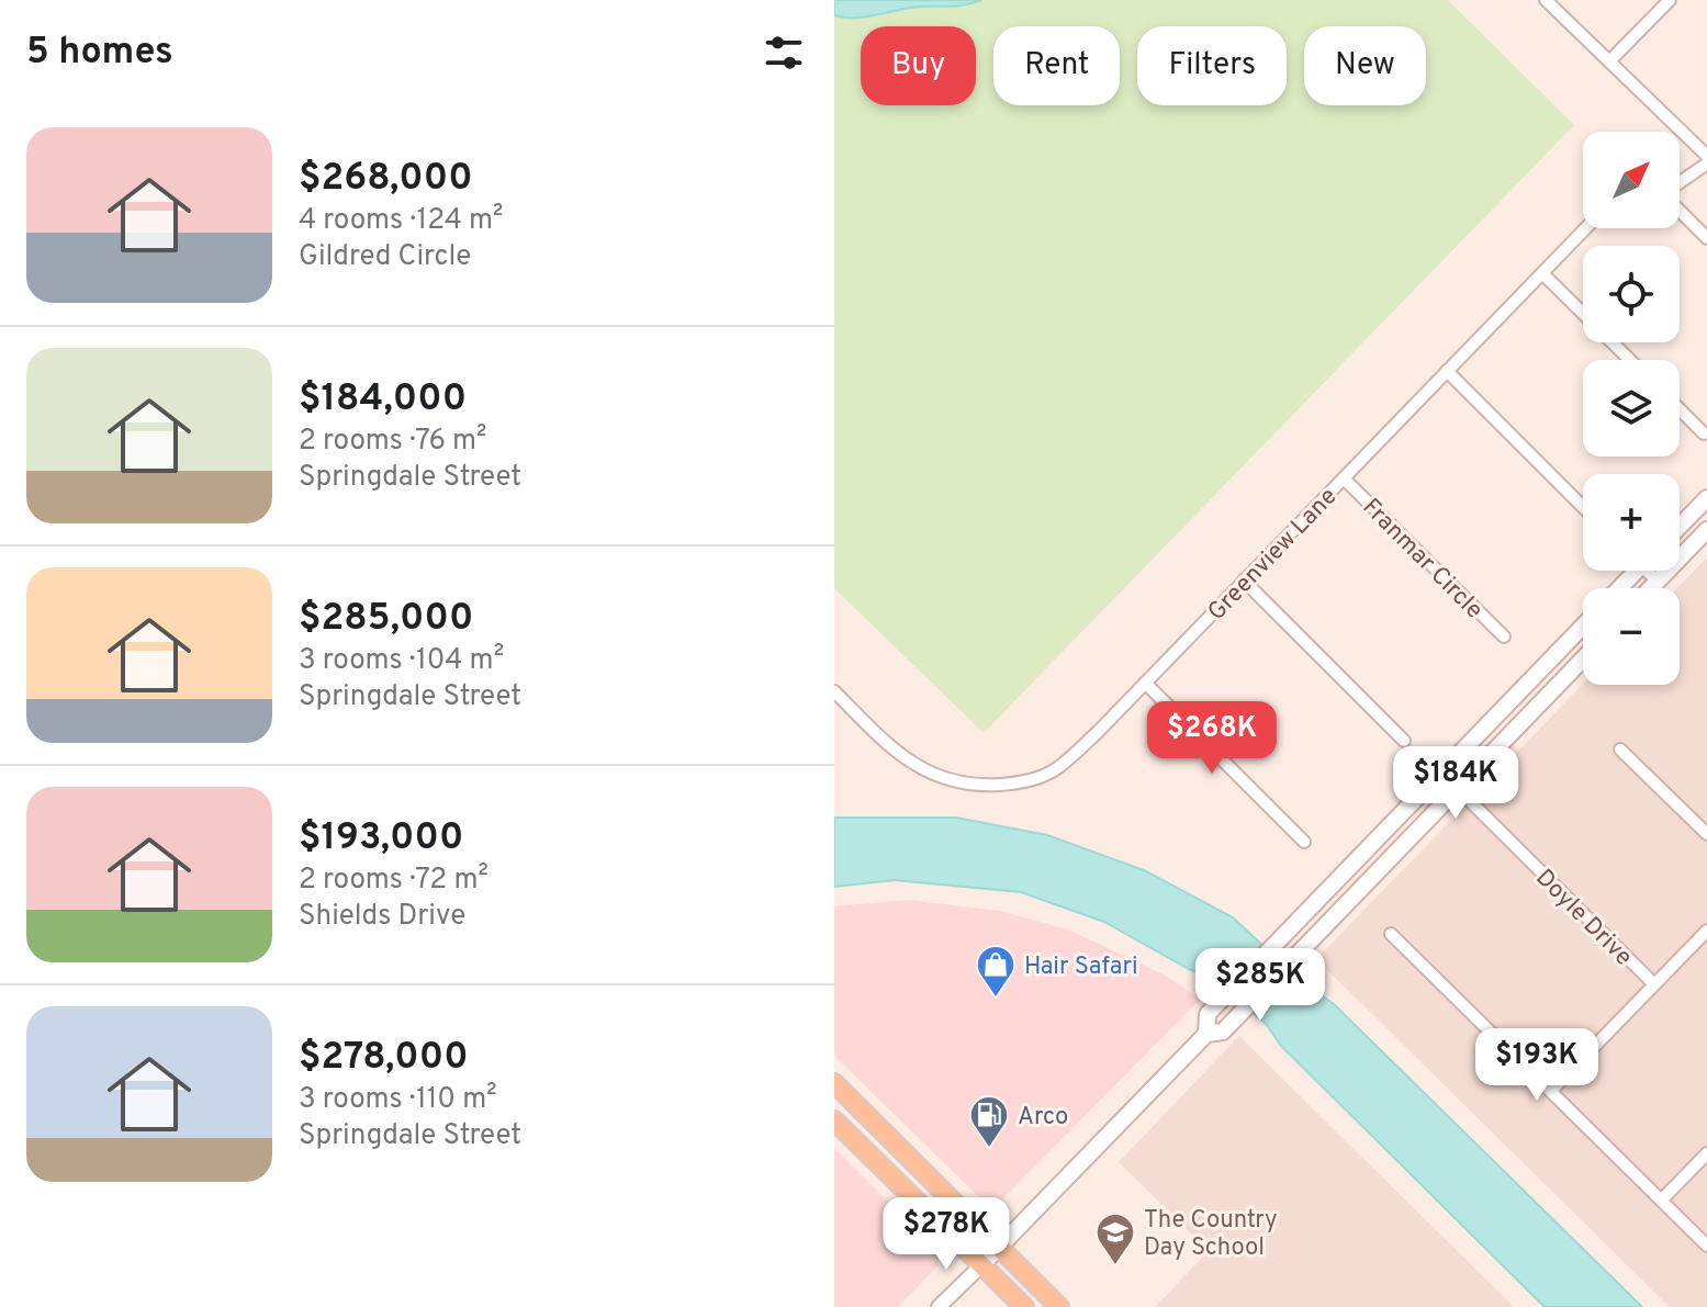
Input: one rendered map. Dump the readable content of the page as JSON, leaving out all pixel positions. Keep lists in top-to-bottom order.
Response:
{
  "streets": {
    "street": ["Greenview Lane", "Franmar Circle", "Doyle Drive"]
  },
  "crossings": [
    ["Greenview Lane", "Franmar Circle"]
  ],
  "places": {
    "shop": ["Hair Safari"],
    "fuel station": ["Arco"],
    "school or university": ["The Country Day School"]
  },
  "north": "top right",
  "page": {
    "heading": "5 homes",
    "chip": [
      "Buy",
      "Rent",
      "Filters",
      "New"
    ],
    "list": [
      {
        "name": "$268,000",
        "note": "4 rooms · 124 m² · Gildred Circle"
      },
      {
        "name": "$184,000",
        "note": "2 rooms · 76 m² · Springdale Street"
      },
      {
        "name": "$285,000",
        "note": "3 rooms · 104 m² · Springdale Street"
      },
      {
        "name": "$193,000",
        "note": "2 rooms · 72 m² · Shields Drive"
      },
      {
        "name": "$278,000",
        "note": "3 rooms · 110 m² · Springdale Street"
      }
    ],
    "map_buttons": ["+", "−"],
    "price": [
      "$268K",
      "$184K",
      "$285K",
      "$193K",
      "$278K"
    ]
  }
}
